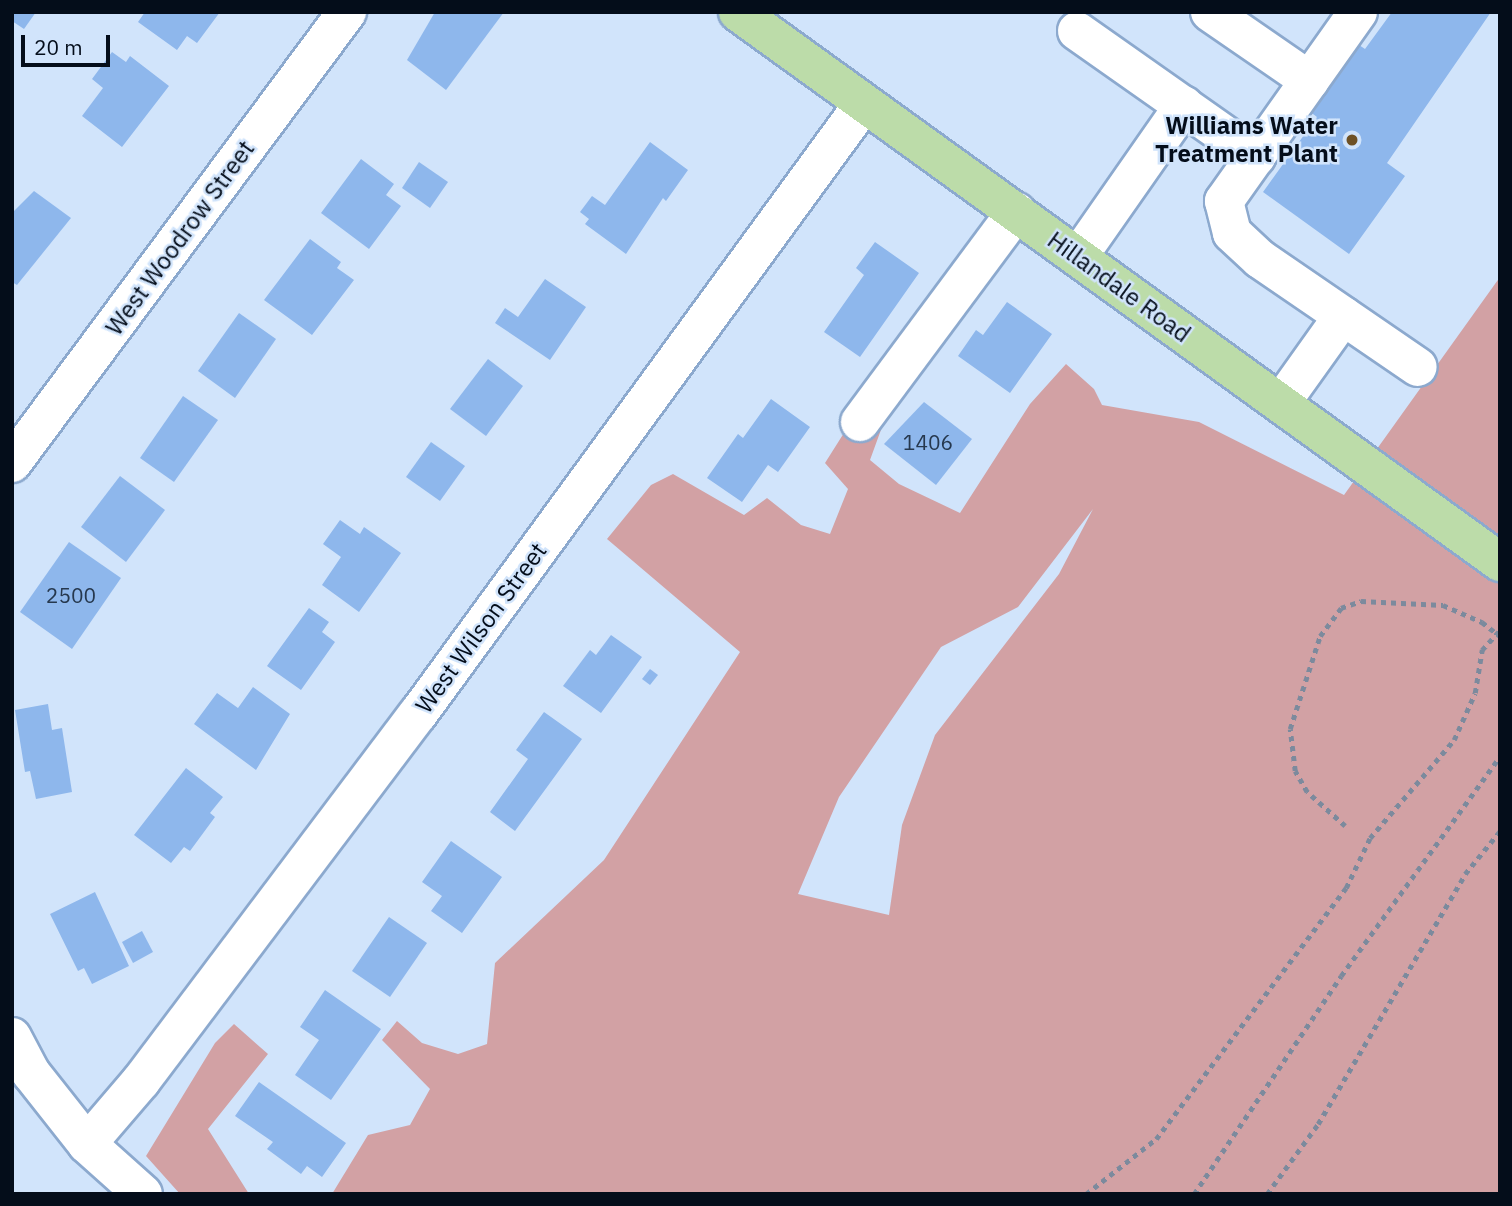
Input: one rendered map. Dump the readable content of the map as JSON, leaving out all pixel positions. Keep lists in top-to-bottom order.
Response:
{
  "streets": {
    "main road": ["Hillandale Road"],
    "street": ["West Woodrow Street", "West Wilson Street"]
  },
  "crossings": [
    ["Hillandale Road", "West Wilson Street"]
  ],
  "places": ["Williams Water Treatment Plant"],
  "house_numbers": ["1406", "2500"],
  "scale_bar": "20 m"
}
